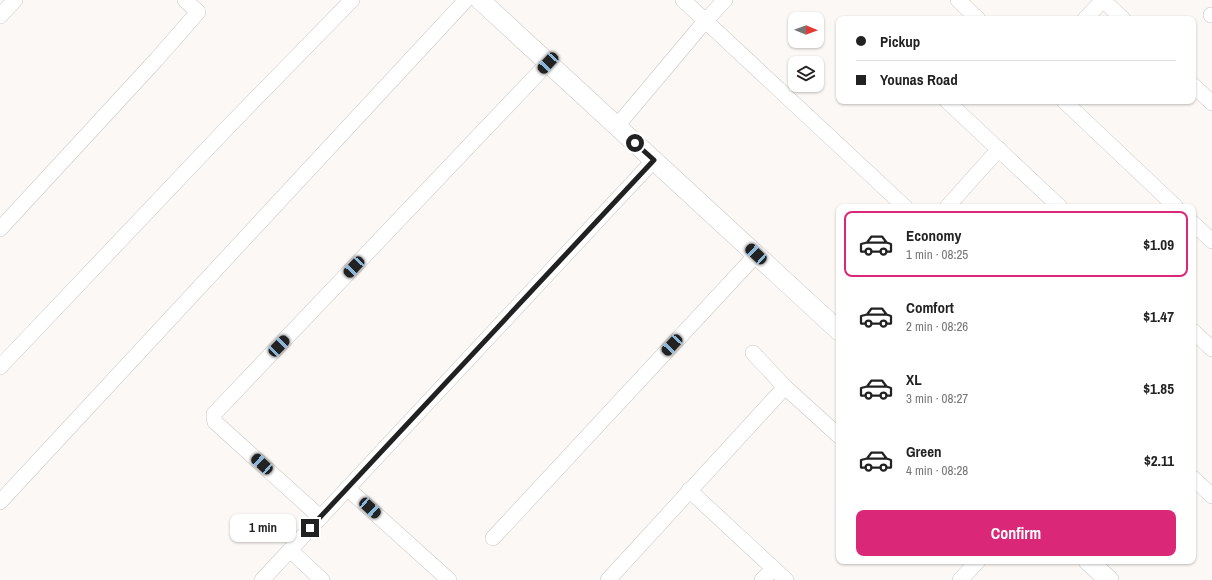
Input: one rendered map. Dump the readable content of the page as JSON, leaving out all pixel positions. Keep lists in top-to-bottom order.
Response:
{
  "north": "right",
  "page": {
    "banner": ["Pickup", "Younas Road"],
    "list": [
      {
        "name": "Economy",
        "note": "1 min · 08:25",
        "value": "$1.09"
      },
      {
        "name": "Comfort",
        "note": "2 min · 08:26",
        "value": "$1.47"
      },
      {
        "name": "XL",
        "note": "3 min · 08:27",
        "value": "$1.85"
      },
      {
        "name": "Green",
        "note": "4 min · 08:28",
        "value": "$2.11"
      }
    ],
    "buttons": "Confirm",
    "bubble": "1 min"
  }
}
